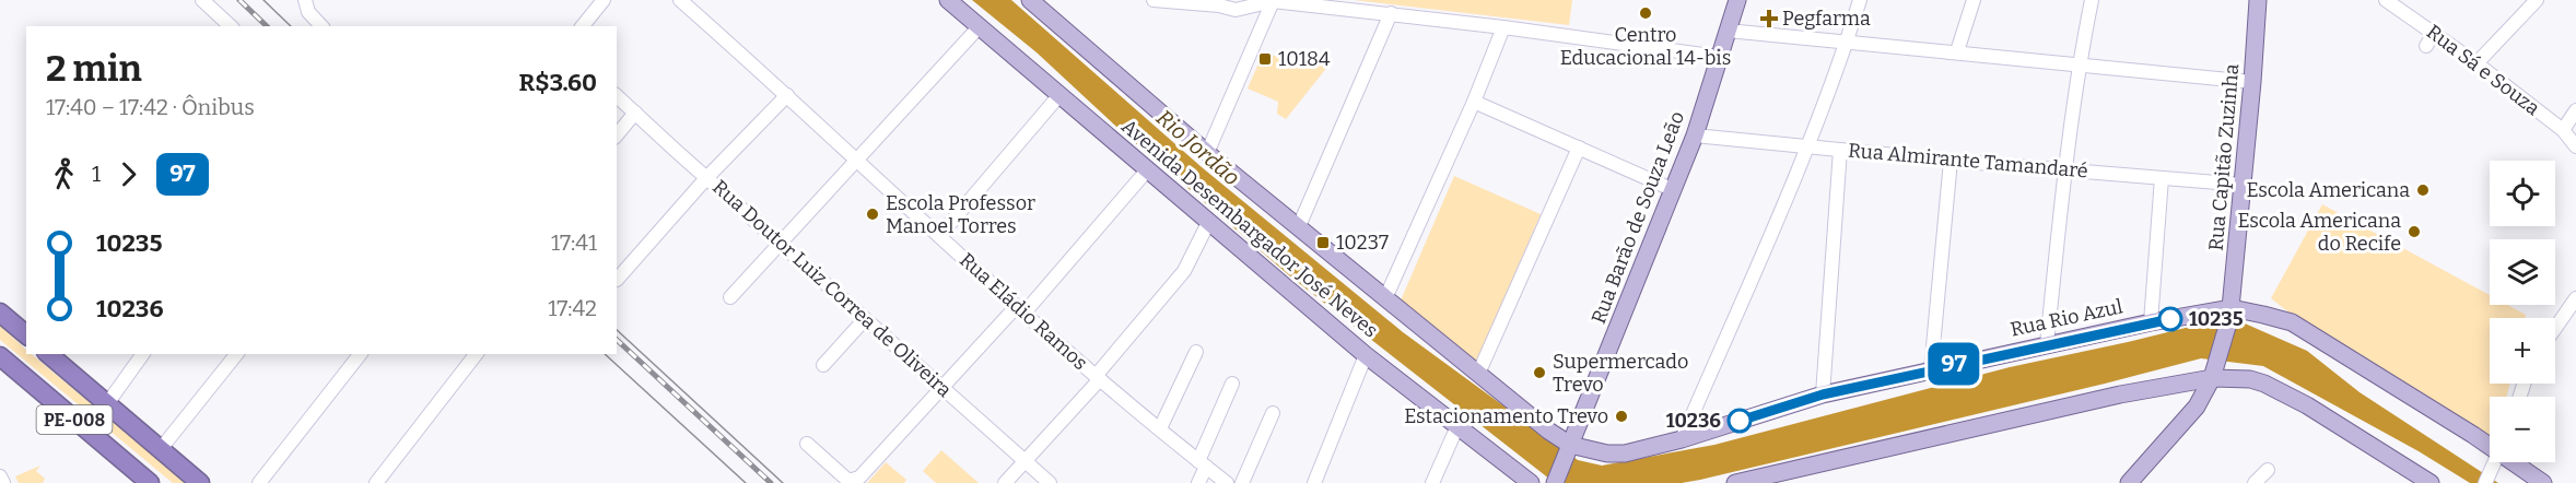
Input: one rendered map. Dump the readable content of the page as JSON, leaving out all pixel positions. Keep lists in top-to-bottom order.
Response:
{
  "streets": {
    "highway": ["PE-008"],
    "main road": [
      "Rua Capitão Zuzinha",
      "Rua Barão de Souza Leão",
      "Avenida Desembargador José Neves",
      "Rua Rio Azul"
    ],
    "street": [
      "Rua Sá e Souza",
      "Rua Almirante Tamandaré",
      "Rua Doutor Luiz Correa de Oliveira",
      "Rua Eládio Ramos"
    ]
  },
  "crossings": [
    ["Rua Capitão Zuzinha", "Rua Almirante Tamandaré"],
    ["Rua Capitão Zuzinha", "Rua Rio Azul"],
    ["Rua Almirante Tamandaré", "Rua Barão de Souza Leão"],
    ["Rua Barão de Souza Leão", "Avenida Desembargador José Neves"],
    ["Rua Barão de Souza Leão", "Rua Rio Azul"],
    ["Avenida Desembargador José Neves", "Rua Rio Azul"]
  ],
  "water": ["Rio Jordão"],
  "places": {
    "other": [
      "Centro Educacional 14-bis",
      "Escola Americana",
      "Escola Professor Manoel Torres",
      "Escola Americana do Recife",
      "10235",
      "Supermercado Trevo",
      "Estacionamento Trevo",
      "10236"
    ],
    "health": ["Pegfarma"],
    "transit": ["10184", "10237"]
  },
  "lines": ["bus line 97"],
  "page": {
    "on_map": "97",
    "heading": ["2 min", "17:40 – 17:42 · Ônibus", "R$3.60"],
    "legs": ["1", "97"],
    "map_buttons": ["+", "−"],
    "list": [
      {
        "name": "10235",
        "value": "17:41"
      },
      {
        "name": "10236",
        "value": "17:42"
      }
    ]
  }
}
